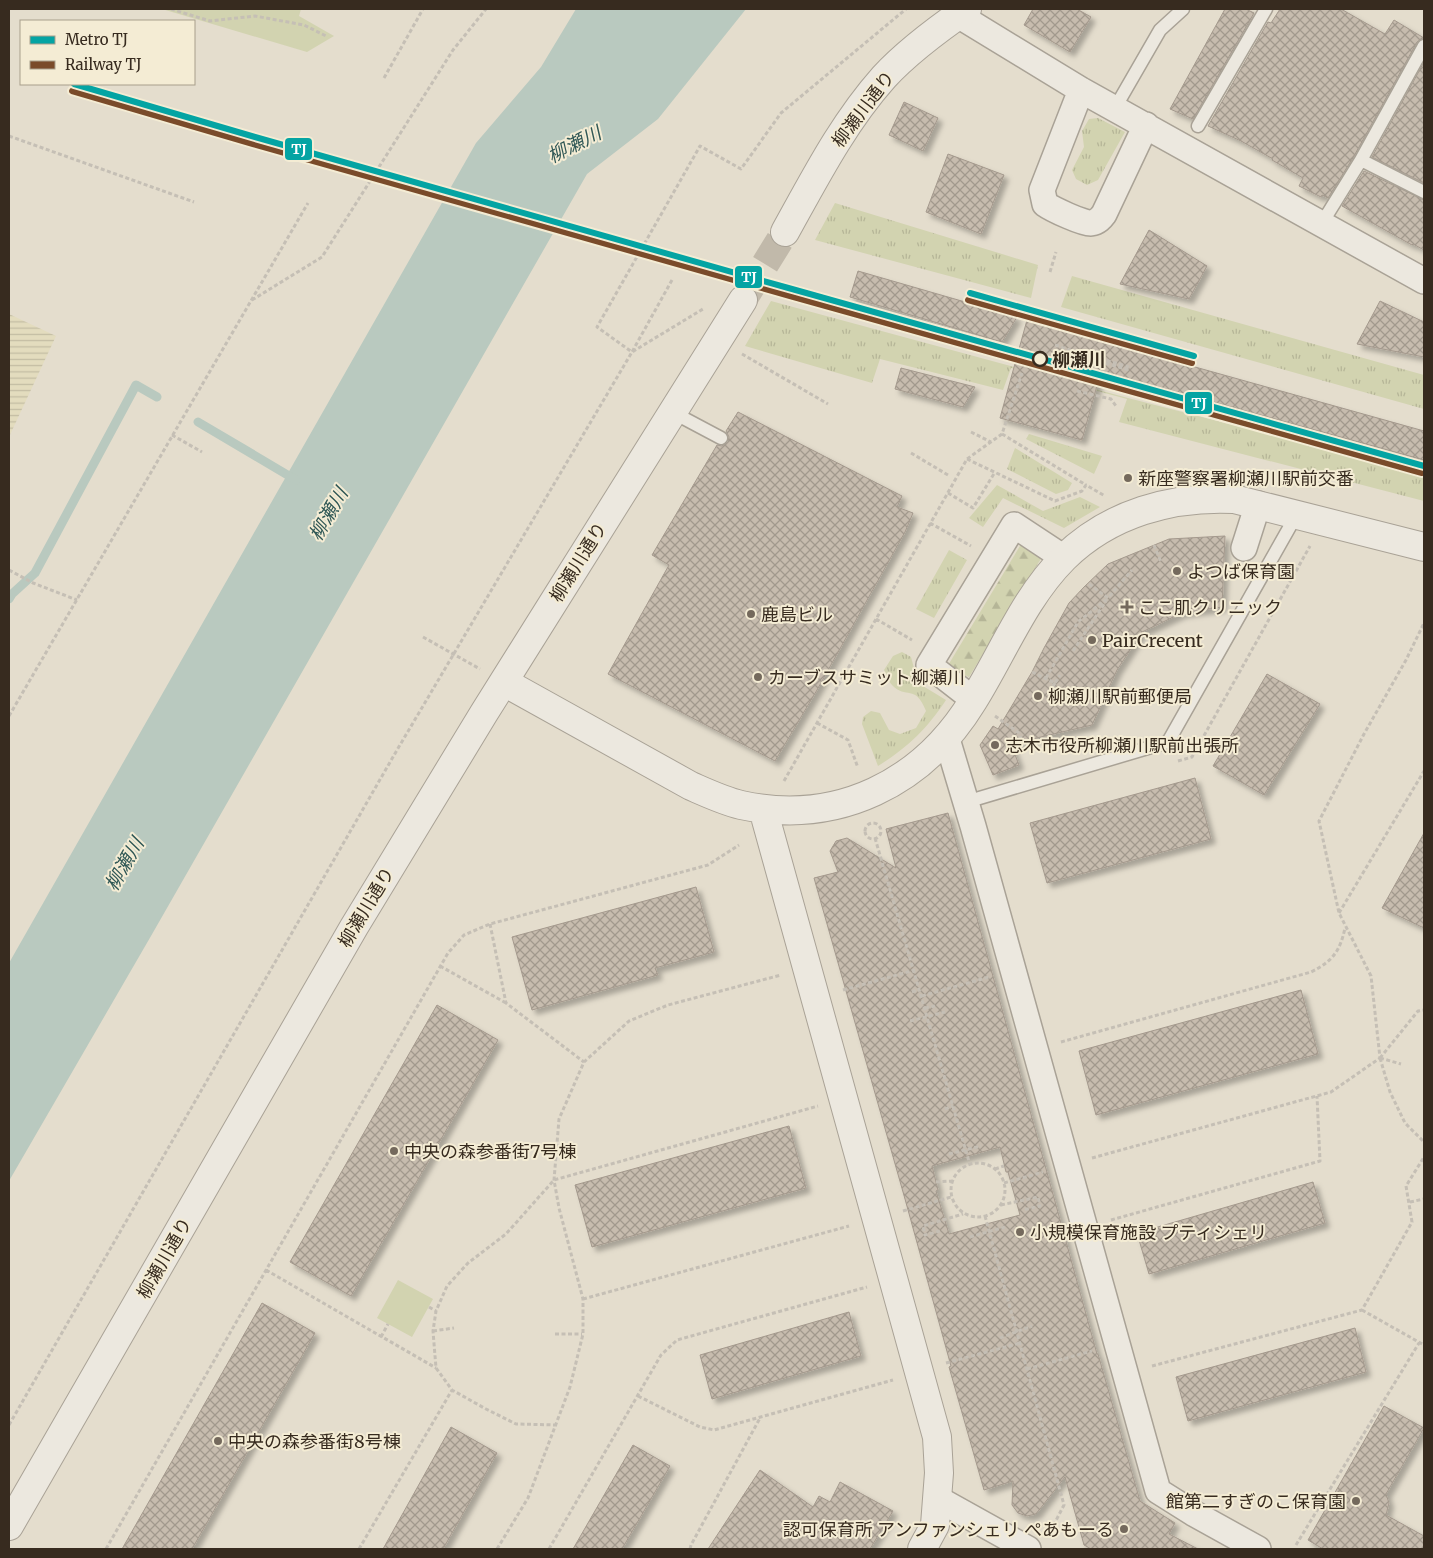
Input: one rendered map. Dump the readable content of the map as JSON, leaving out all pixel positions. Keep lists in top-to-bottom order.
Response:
{
  "streets": {
    "street": ["柳瀬川通り"]
  },
  "water": ["柳瀬川"],
  "places": {
    "other": [
      "柳瀬川",
      "新座警察署柳瀬川駅前交番",
      "よつば保育園",
      "鹿島ビル",
      "PairCrecent",
      "カーブスサミット柳瀬川",
      "柳瀬川駅前郵便局",
      "志木市役所柳瀬川駅前出張所",
      "中央の森参番街7号棟",
      "小規模保育施設 プティシェリ",
      "中央の森参番街8号棟",
      "館第二すぎのこ保育園",
      "認可保育所 アンファンシェリ ぺあもーる"
    ],
    "health": ["ここ肌クリニック"]
  },
  "lines": ["metro line TJ", "rail line TJ"],
  "legend": ["Metro TJ", "Railway TJ"]
}
